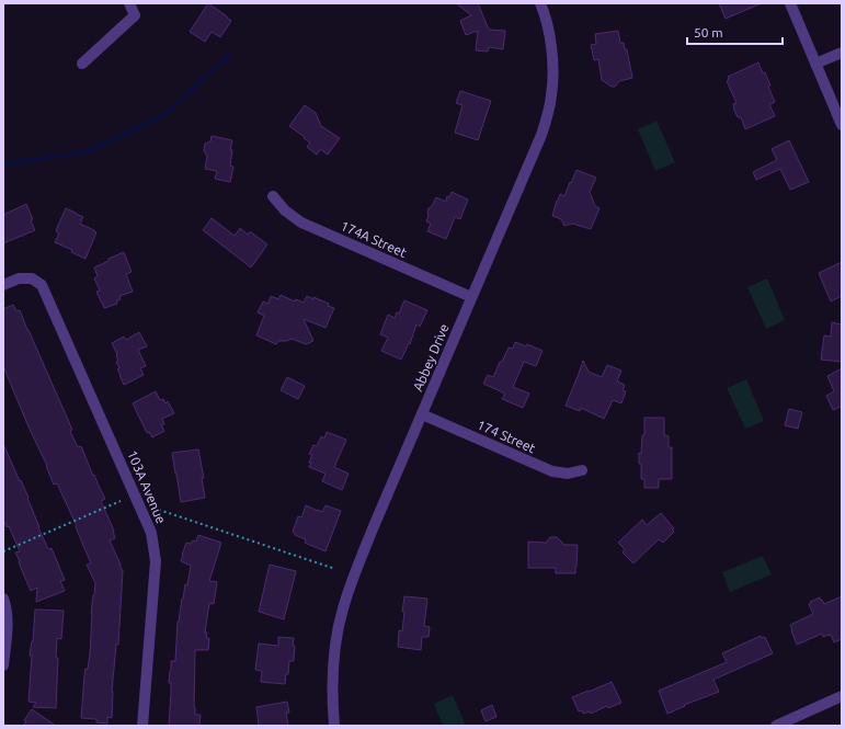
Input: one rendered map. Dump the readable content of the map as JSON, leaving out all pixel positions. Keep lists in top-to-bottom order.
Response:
{
  "streets": {
    "street": [
      "174A Street",
      "Abbey Drive",
      "174 Street",
      "103A Avenue"
    ]
  },
  "crossings": [
    ["174A Street", "Abbey Drive"],
    ["Abbey Drive", "174 Street"]
  ],
  "scale_bar": "50 m"
}
